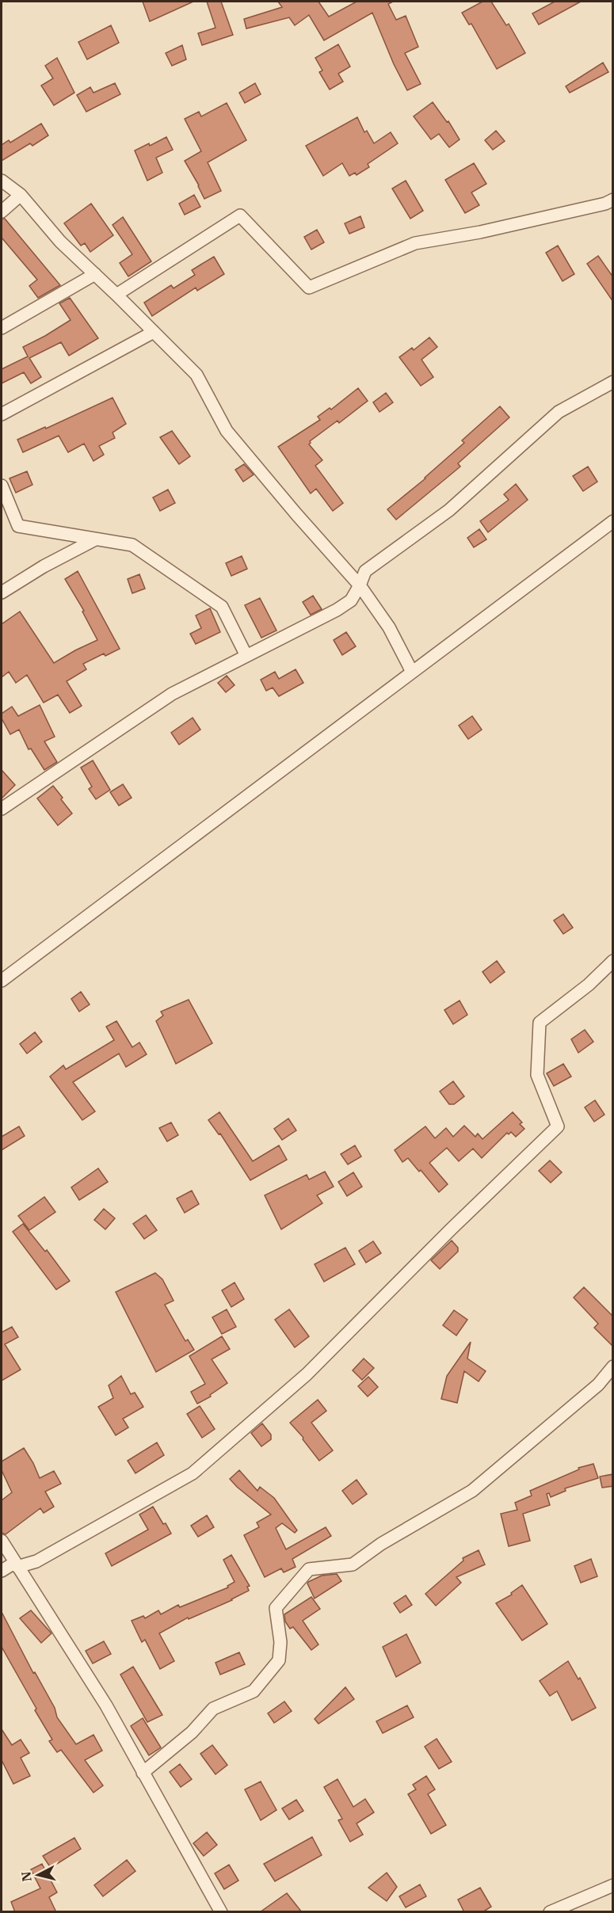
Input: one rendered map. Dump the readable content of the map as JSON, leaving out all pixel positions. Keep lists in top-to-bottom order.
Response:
{
  "north": "left"
}
